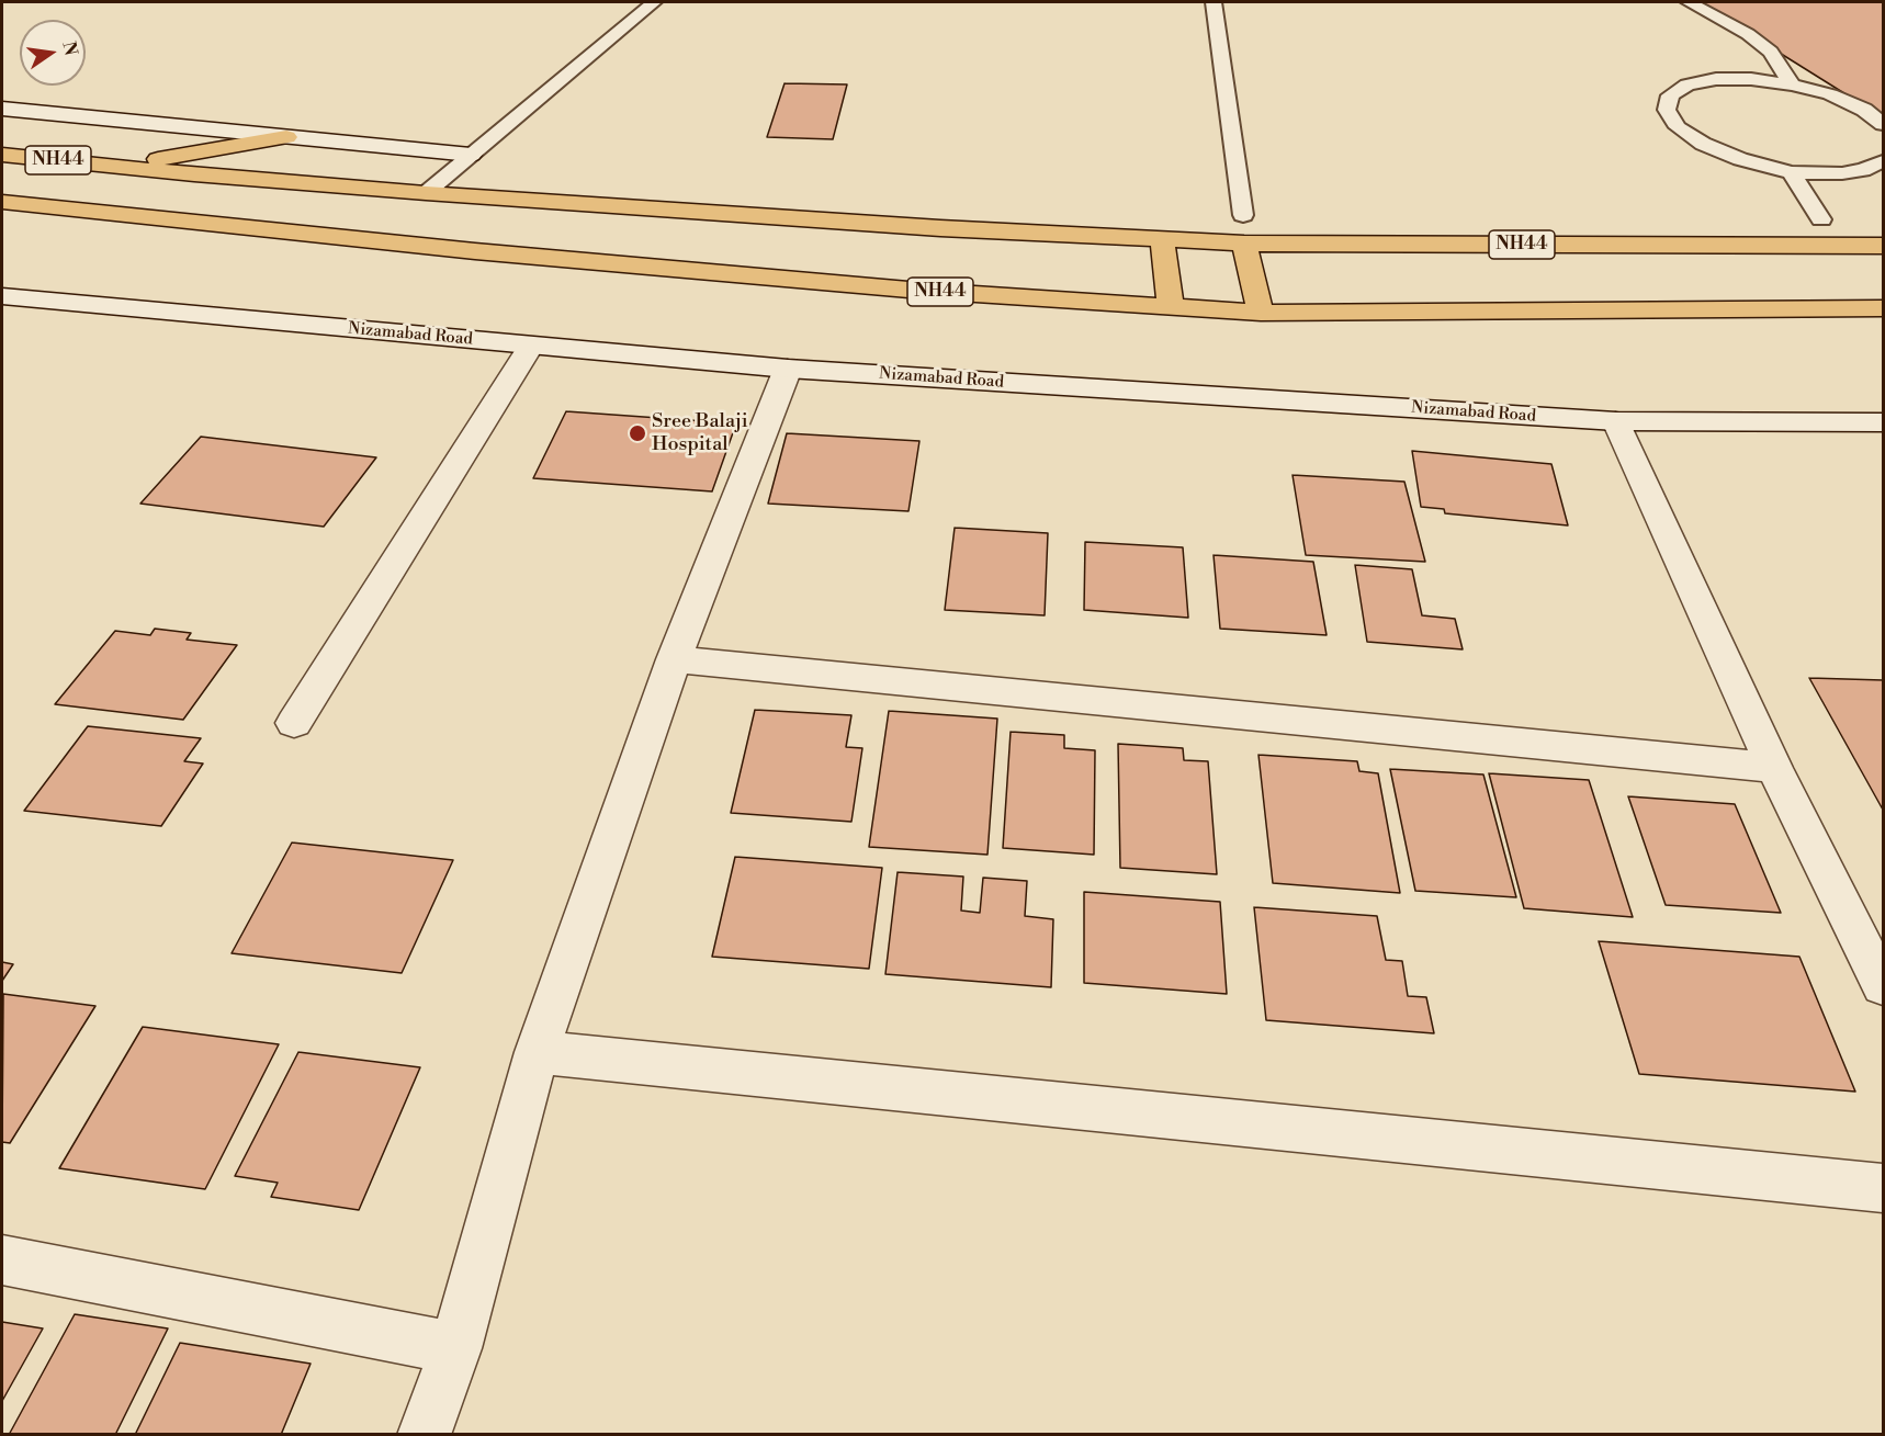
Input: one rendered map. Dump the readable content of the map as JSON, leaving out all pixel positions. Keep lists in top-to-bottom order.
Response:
{
  "streets": {
    "highway": ["NH44"],
    "street": ["Nizamabad Road"]
  },
  "places": ["Sree Balaji Hospital"],
  "north": "right"
}
